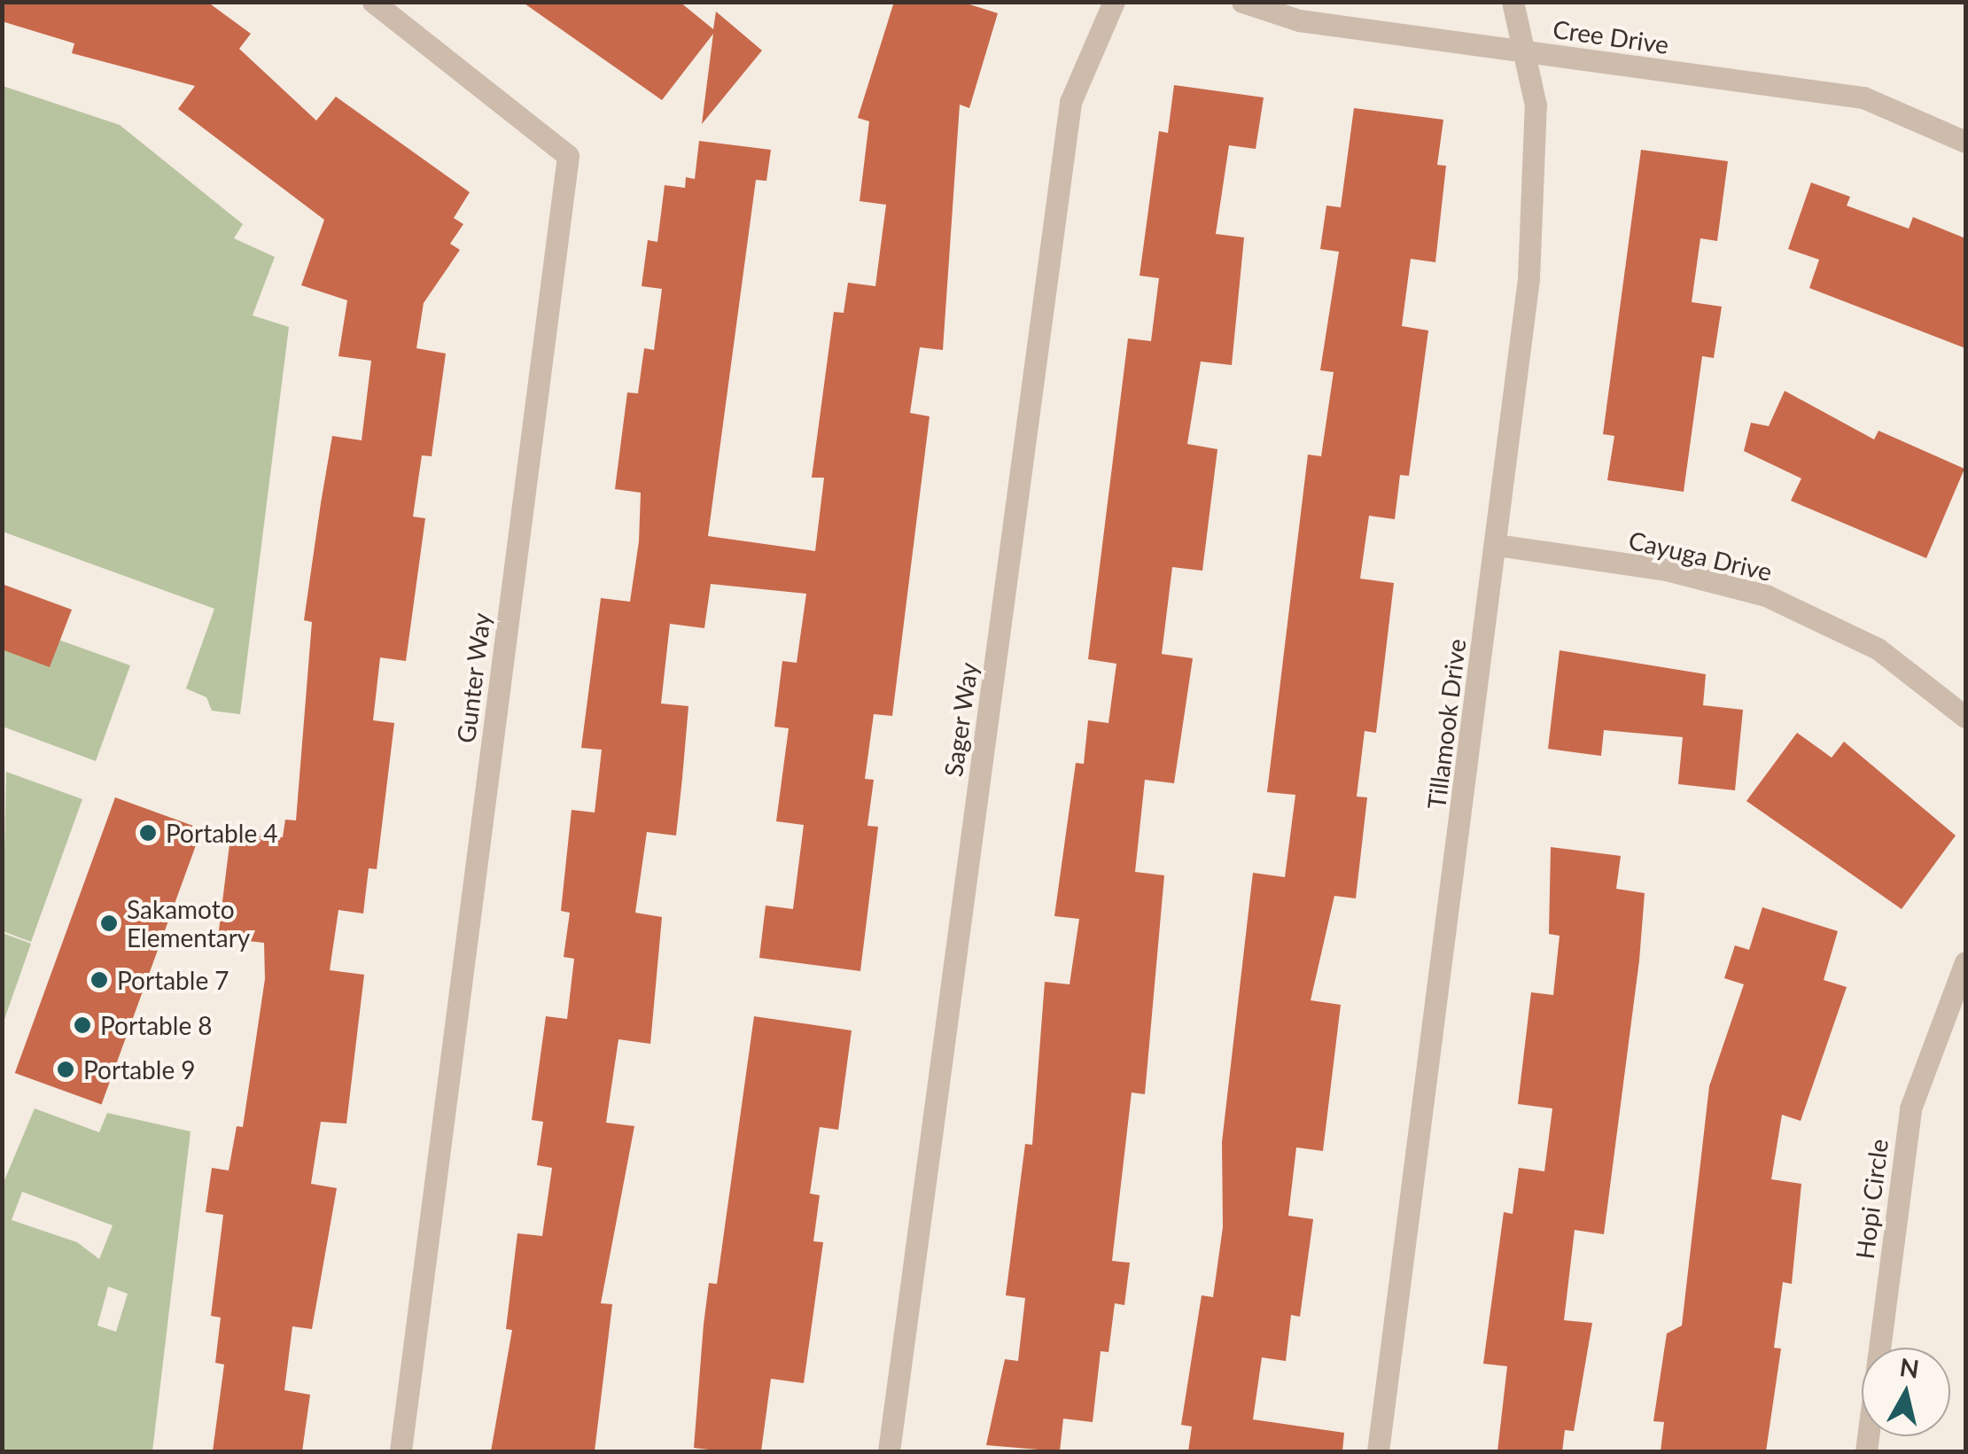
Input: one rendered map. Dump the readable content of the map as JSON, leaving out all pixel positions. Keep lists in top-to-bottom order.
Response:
{
  "streets": {
    "street": [
      "Cree Drive",
      "Cayuga Drive",
      "Gunter Way",
      "Sager Way",
      "Tillamook Drive",
      "Hopi Circle"
    ]
  },
  "crossings": [
    ["Cree Drive", "Tillamook Drive"],
    ["Cayuga Drive", "Tillamook Drive"]
  ],
  "places": [
    "Portable 4",
    "Sakamoto Elementary",
    "Portable 7",
    "Portable 8",
    "Portable 9"
  ],
  "north": "top"
}
